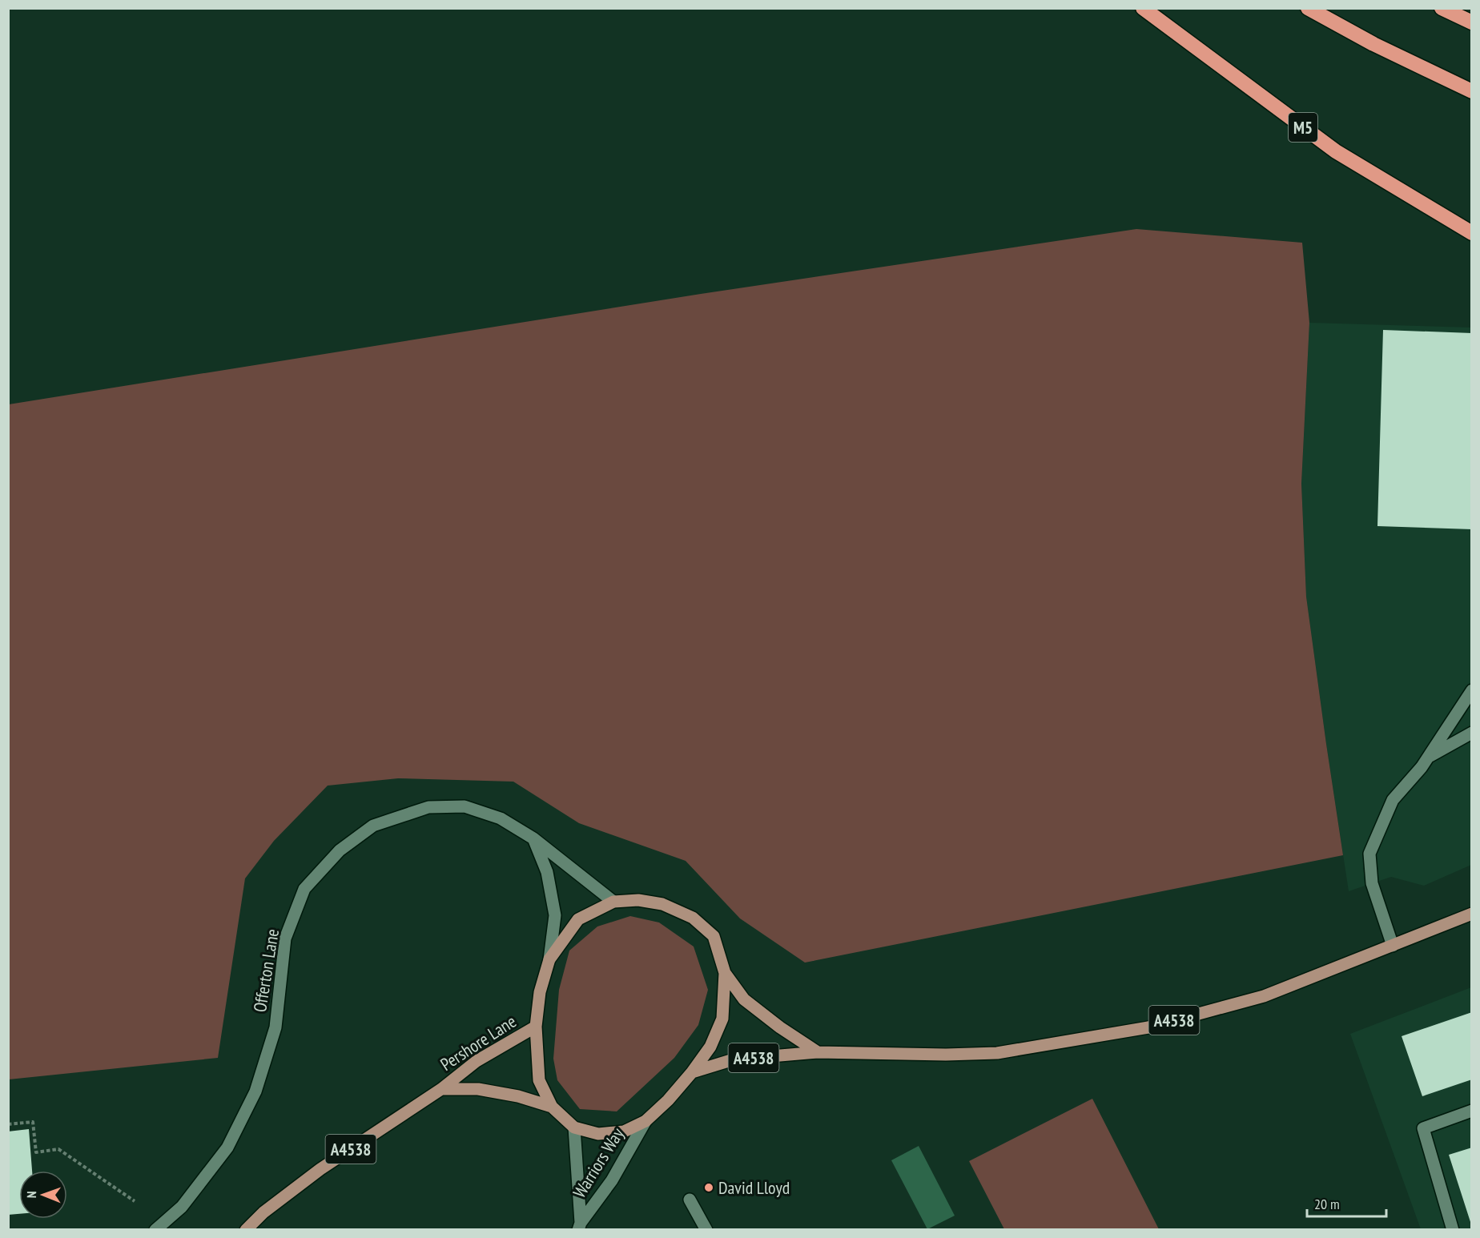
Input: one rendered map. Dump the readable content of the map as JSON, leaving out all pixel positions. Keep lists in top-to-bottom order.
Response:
{
  "streets": {
    "highway": ["M5"],
    "main road": ["A4538", "Pershore Lane"],
    "street": ["Offerton Lane", "Warriors Way"]
  },
  "places": ["David Lloyd"],
  "scale_bar": "20 m",
  "north": "left"
}
